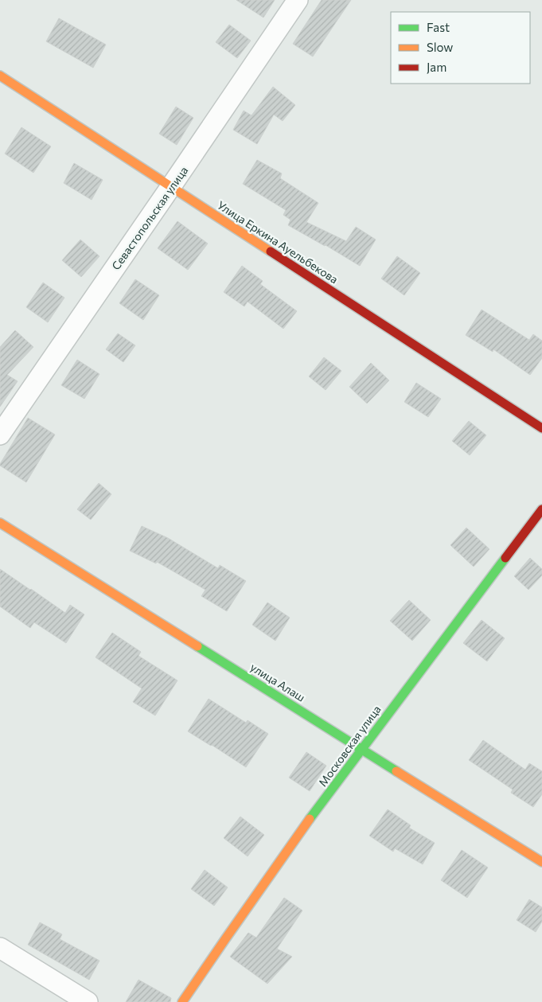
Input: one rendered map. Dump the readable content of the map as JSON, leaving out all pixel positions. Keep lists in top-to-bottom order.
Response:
{
  "streets": {
    "street": [
      "Севастопольская улица",
      "Улица Еркина Ауельбекова",
      "улица Алаш",
      "Московская улица"
    ]
  },
  "crossings": [
    ["Севастопольская улица", "Улица Еркина Ауельбекова"],
    ["улица Алаш", "Московская улица"]
  ],
  "legend": ["Fast", "Slow", "Jam"]
}
